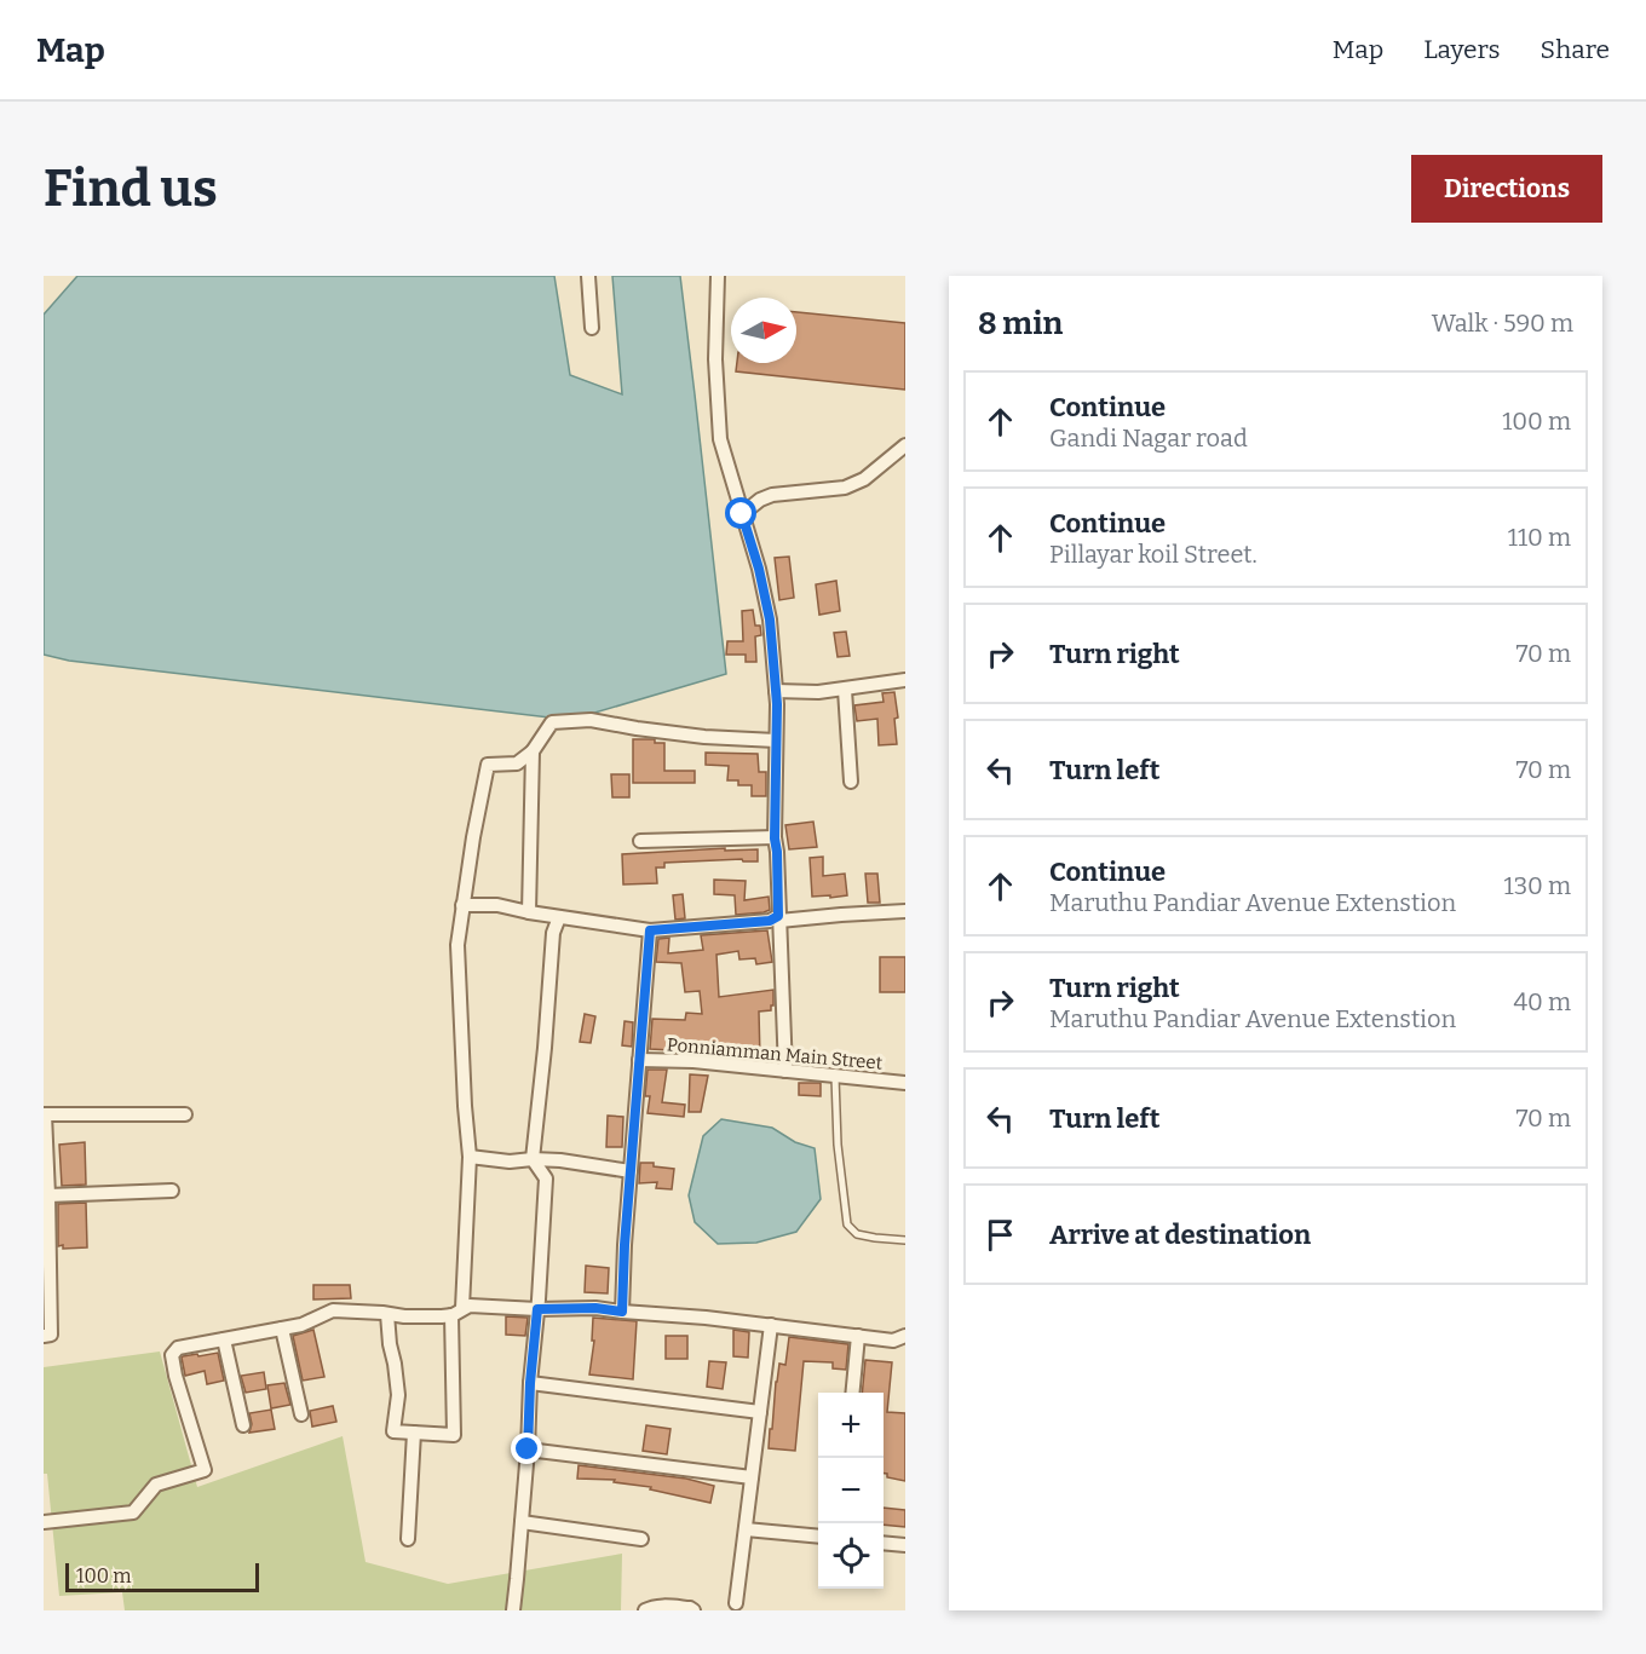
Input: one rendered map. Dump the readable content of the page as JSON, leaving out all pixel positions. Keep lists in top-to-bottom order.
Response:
{
  "streets": {
    "street": ["Ponniamman Main Street"]
  },
  "scale_bar": "100 m",
  "north": "right",
  "page": {
    "header": "Map",
    "nav": ["Map", "Layers", "Share"],
    "buttons": "Directions",
    "title": "Find us",
    "heading": ["8 min", "Walk · 590 m"],
    "list": [
      ["Continue", "Gandi Nagar road", "100 m"],
      ["Continue", "Pillayar koil Street.", "110 m"],
      ["Turn right", "70 m"],
      ["Turn left", "70 m"],
      ["Continue", "Maruthu Pandiar Avenue Extenstion", "130 m"],
      ["Turn right", "Maruthu Pandiar Avenue Extenstion", "40 m"],
      ["Turn left", "70 m"],
      "Arrive at destination"
    ],
    "map_buttons": ["+", "−"],
    "scale": "100 m"
  }
}
